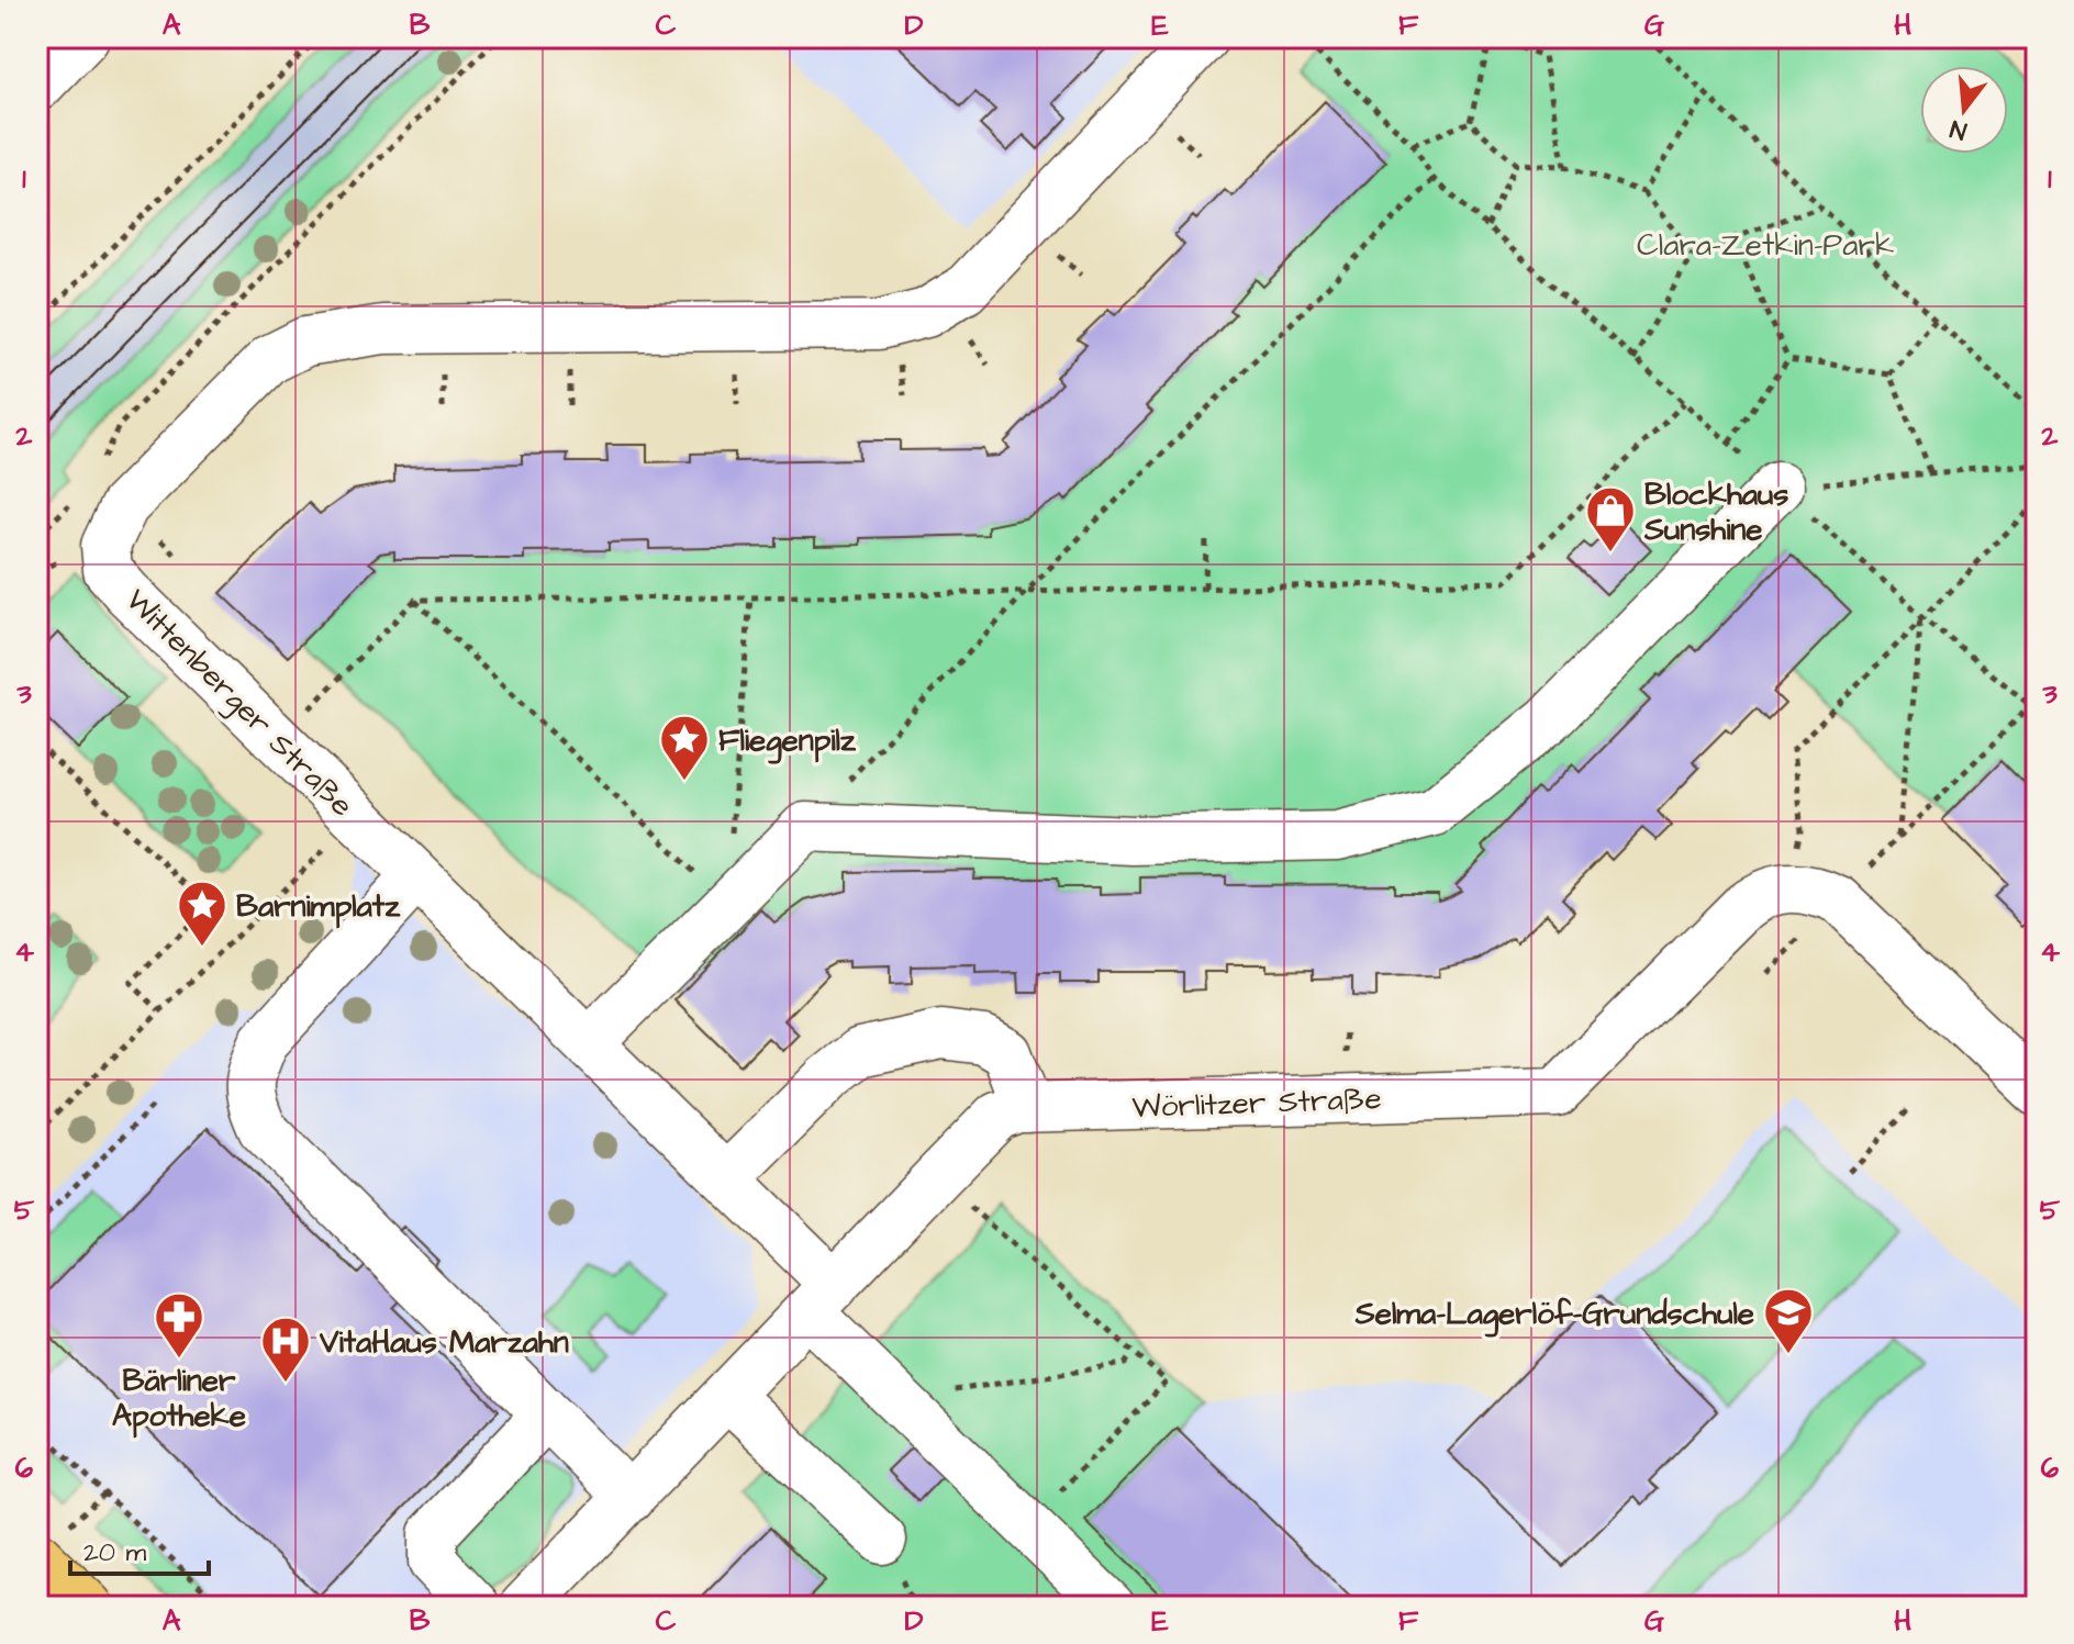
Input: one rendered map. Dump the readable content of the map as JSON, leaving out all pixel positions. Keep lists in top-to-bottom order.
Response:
{
  "streets": {
    "street": ["Wittenberger Straße", "Wörlitzer Straße"]
  },
  "crossings": [
    ["Wittenberger Straße", "Wörlitzer Straße"]
  ],
  "parks": ["Clara-Zetkin-Park"],
  "places": {
    "shop": ["Blockhaus Sunshine"],
    "place": ["Fliegenpilz", "Barnimplatz"],
    "school or university": ["Selma-Lagerlöf-Grundschule"],
    "pharmacy": ["Bärliner Apotheke"],
    "hospital": ["VitaHaus Marzahn"]
  },
  "scale_bar": "20 m",
  "north": "bottom",
  "grid": {
    "columns": [
      "A",
      "B",
      "C",
      "D",
      "E",
      "F",
      "G",
      "H"
    ],
    "rows": [
      "1",
      "2",
      "3",
      "4",
      "5",
      "6"
    ]
  }
}
